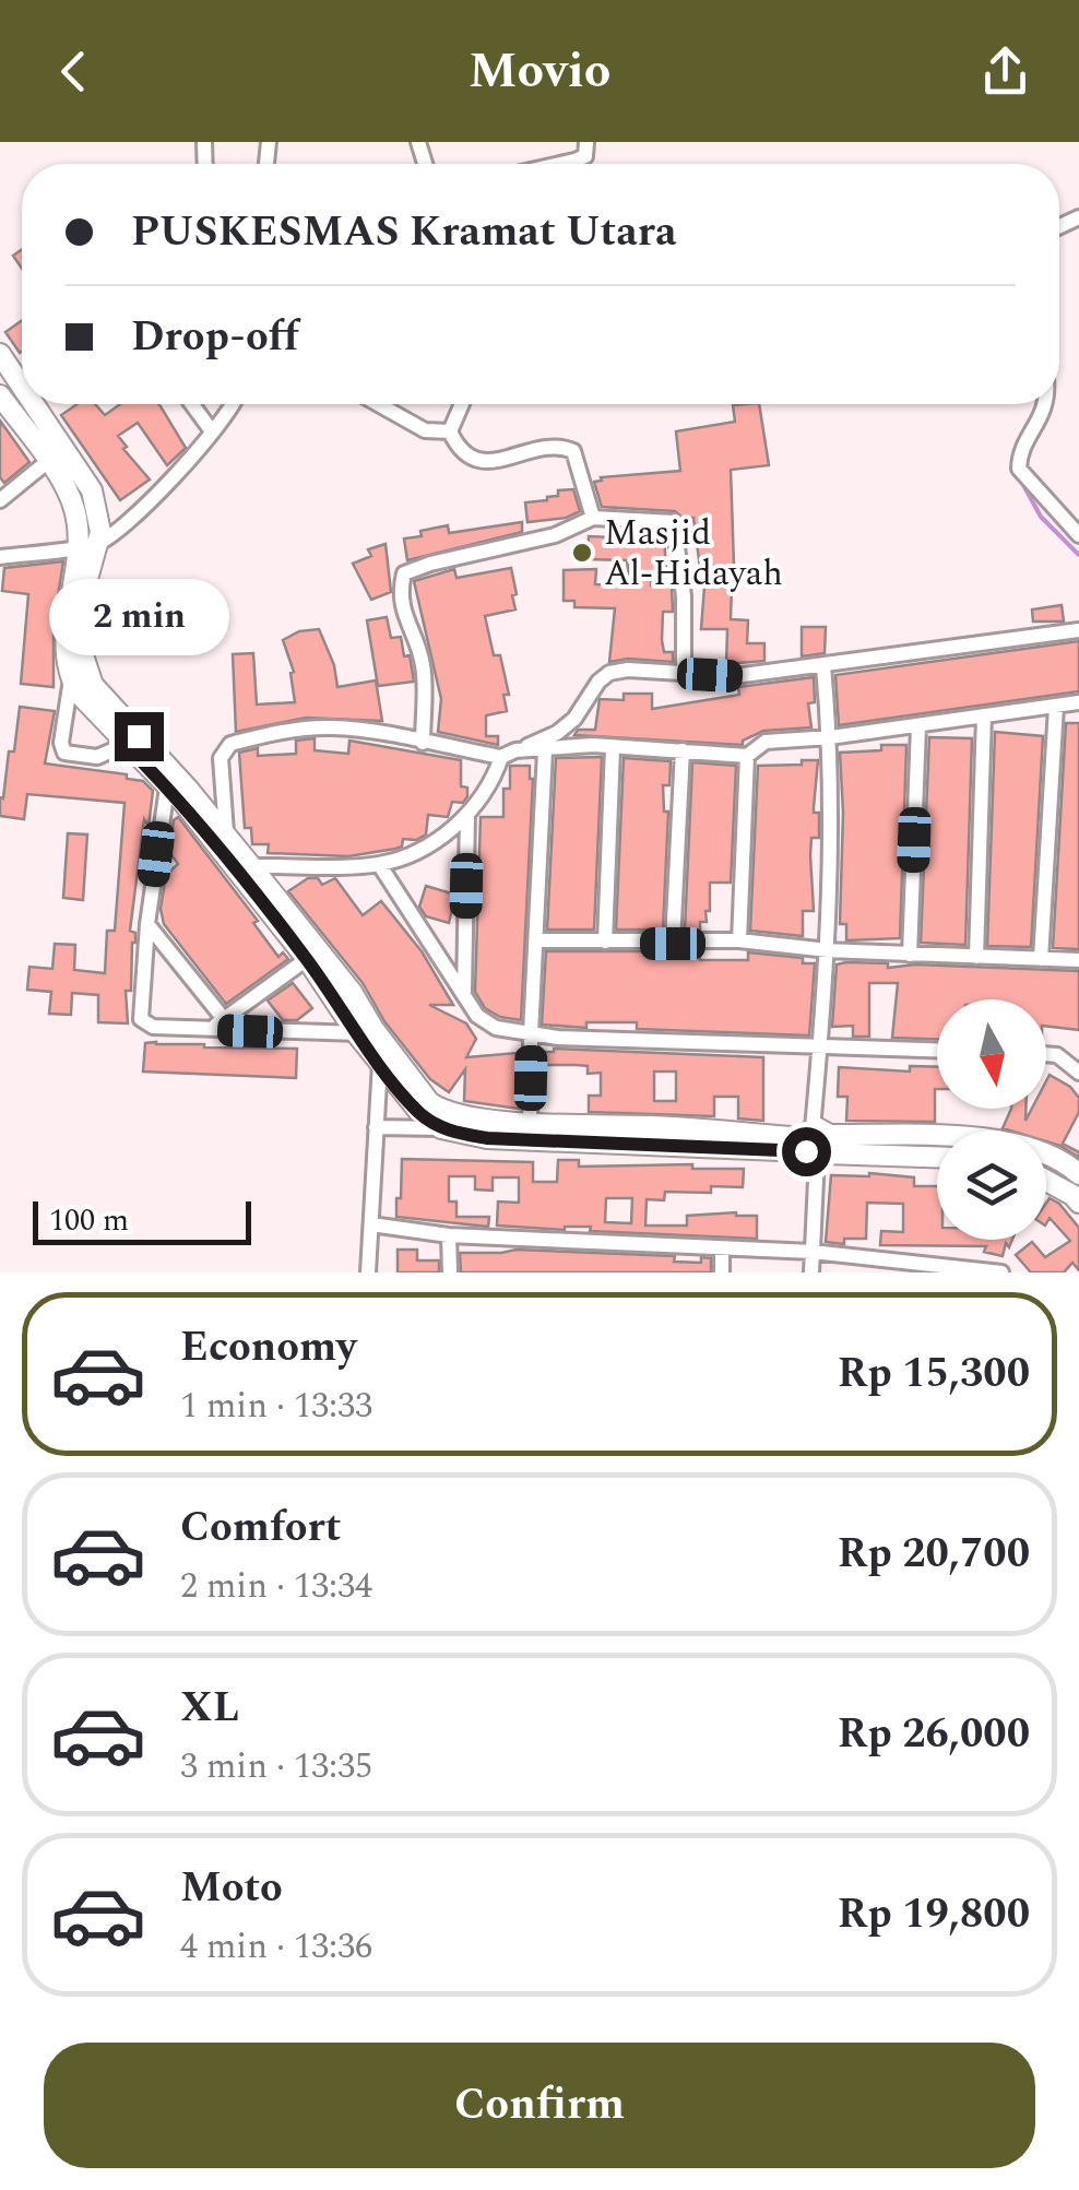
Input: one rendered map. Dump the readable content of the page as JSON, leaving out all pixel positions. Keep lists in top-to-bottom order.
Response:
{
  "places": ["Masjid Al-Hidayah"],
  "scale_bar": "100 m",
  "north": "bottom",
  "page": {
    "header": "Movio",
    "banner": ["PUSKESMAS Kramat Utara", "Drop-off"],
    "bubble": "2 min",
    "scale": "100 m",
    "list": [
      {
        "name": "Economy",
        "note": "1 min · 13:33",
        "value": "Rp 15,300"
      },
      {
        "name": "Comfort",
        "note": "2 min · 13:34",
        "value": "Rp 20,700"
      },
      {
        "name": "XL",
        "note": "3 min · 13:35",
        "value": "Rp 26,000"
      },
      {
        "name": "Moto",
        "note": "4 min · 13:36",
        "value": "Rp 19,800"
      }
    ],
    "buttons": "Confirm"
  }
}
